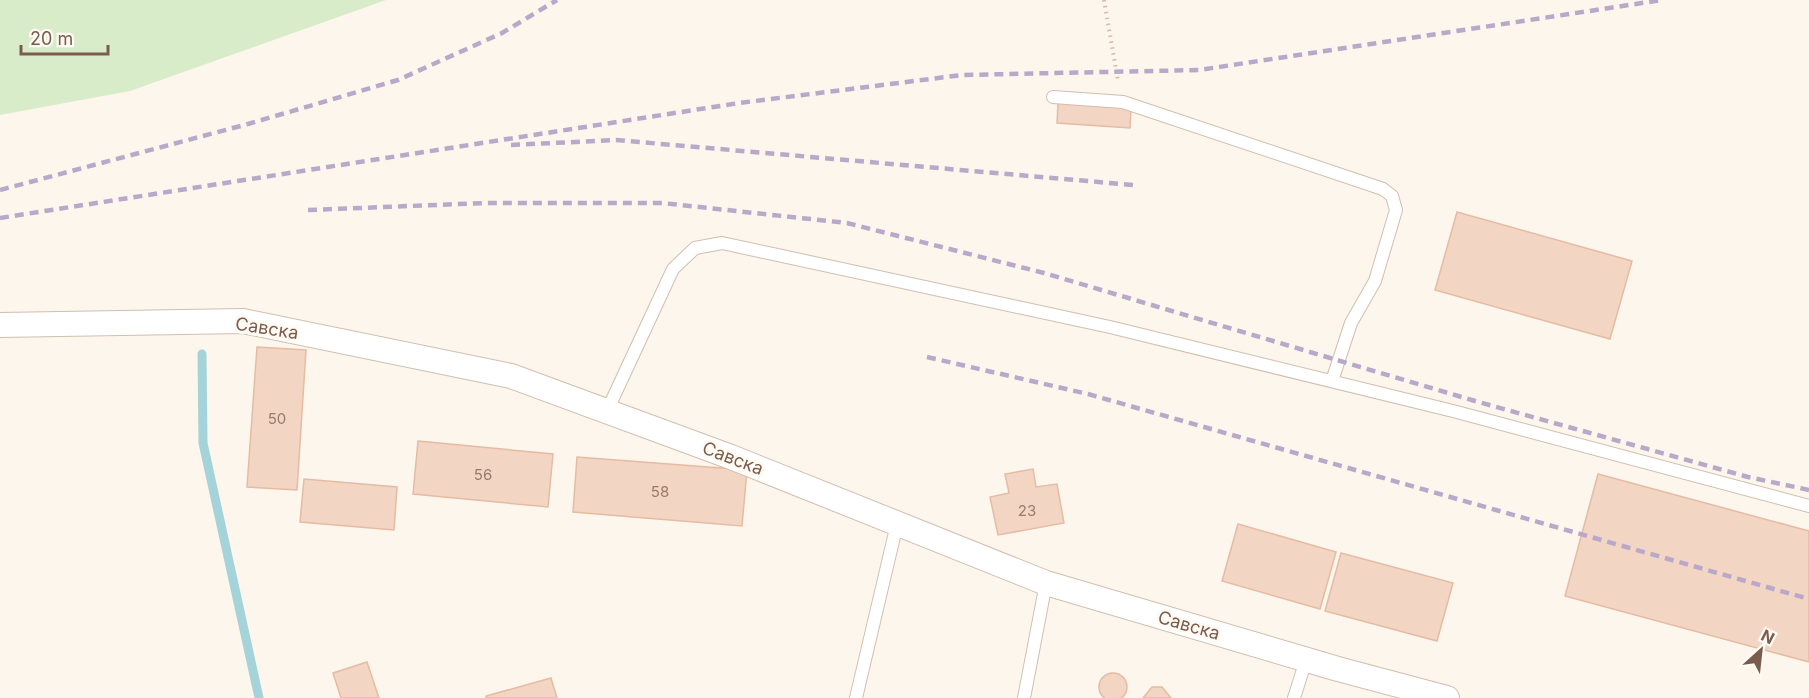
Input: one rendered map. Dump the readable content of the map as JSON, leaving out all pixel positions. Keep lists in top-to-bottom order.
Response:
{
  "streets": {
    "street": ["Савска"]
  },
  "house_numbers": [
    "50",
    "56",
    "58",
    "23"
  ],
  "scale_bar": "20 m",
  "north": "top right"
}
